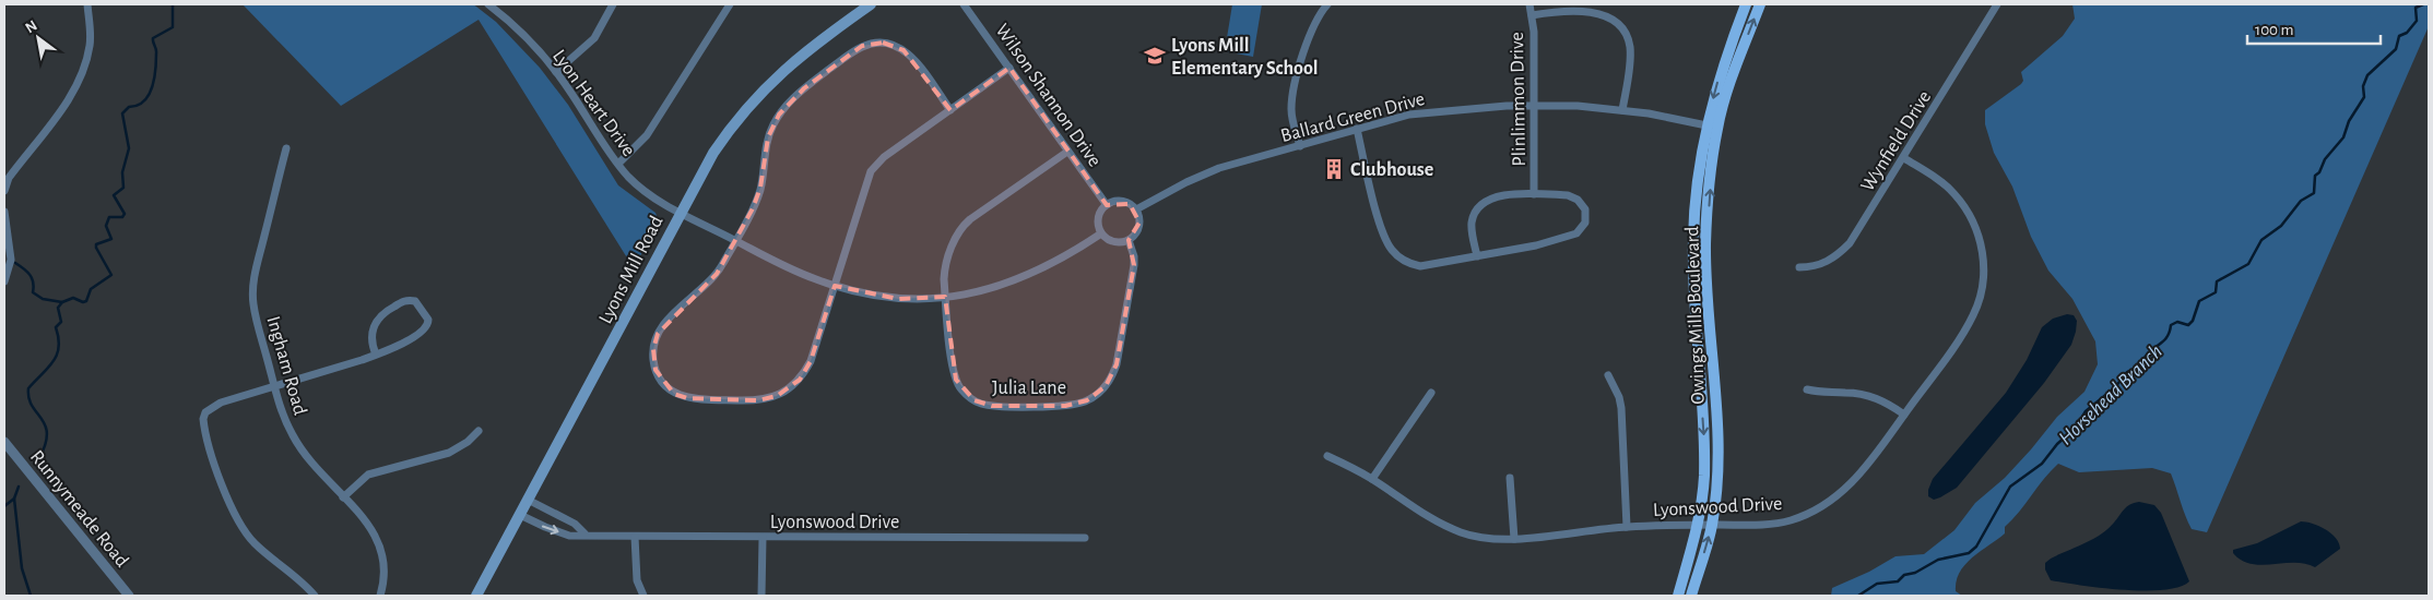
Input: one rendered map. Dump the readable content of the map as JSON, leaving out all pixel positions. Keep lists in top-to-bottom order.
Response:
{
  "streets": {
    "main road": ["Lyons Mill Road", "Owings Mills Boulevard"],
    "street": [
      "Wilson Shannon Drive",
      "Plinlimmon Drive",
      "Lyon Heart Drive",
      "Ballard Green Drive",
      "Wynfield Drive",
      "Ingham Road",
      "Julia Lane",
      "Lyonswood Drive",
      "Runnymeade Road"
    ]
  },
  "crossings": [
    ["Wilson Shannon Drive", "Ballard Green Drive"],
    ["Wilson Shannon Drive", "Julia Lane"],
    ["Plinlimmon Drive", "Ballard Green Drive"],
    ["Lyon Heart Drive", "Lyons Mill Road"],
    ["Ballard Green Drive", "Owings Mills Boulevard"],
    ["Ballard Green Drive", "Julia Lane"],
    ["Wynfield Drive", "Lyonswood Drive"],
    ["Lyons Mill Road", "Lyonswood Drive"],
    ["Owings Mills Boulevard", "Lyonswood Drive"]
  ],
  "water": ["Horsehead Branch"],
  "places": {
    "school or university": ["Lyons Mill Elementary School"],
    "building": ["Clubhouse"]
  },
  "scale_bar": "100 m",
  "north": "top left"
}
